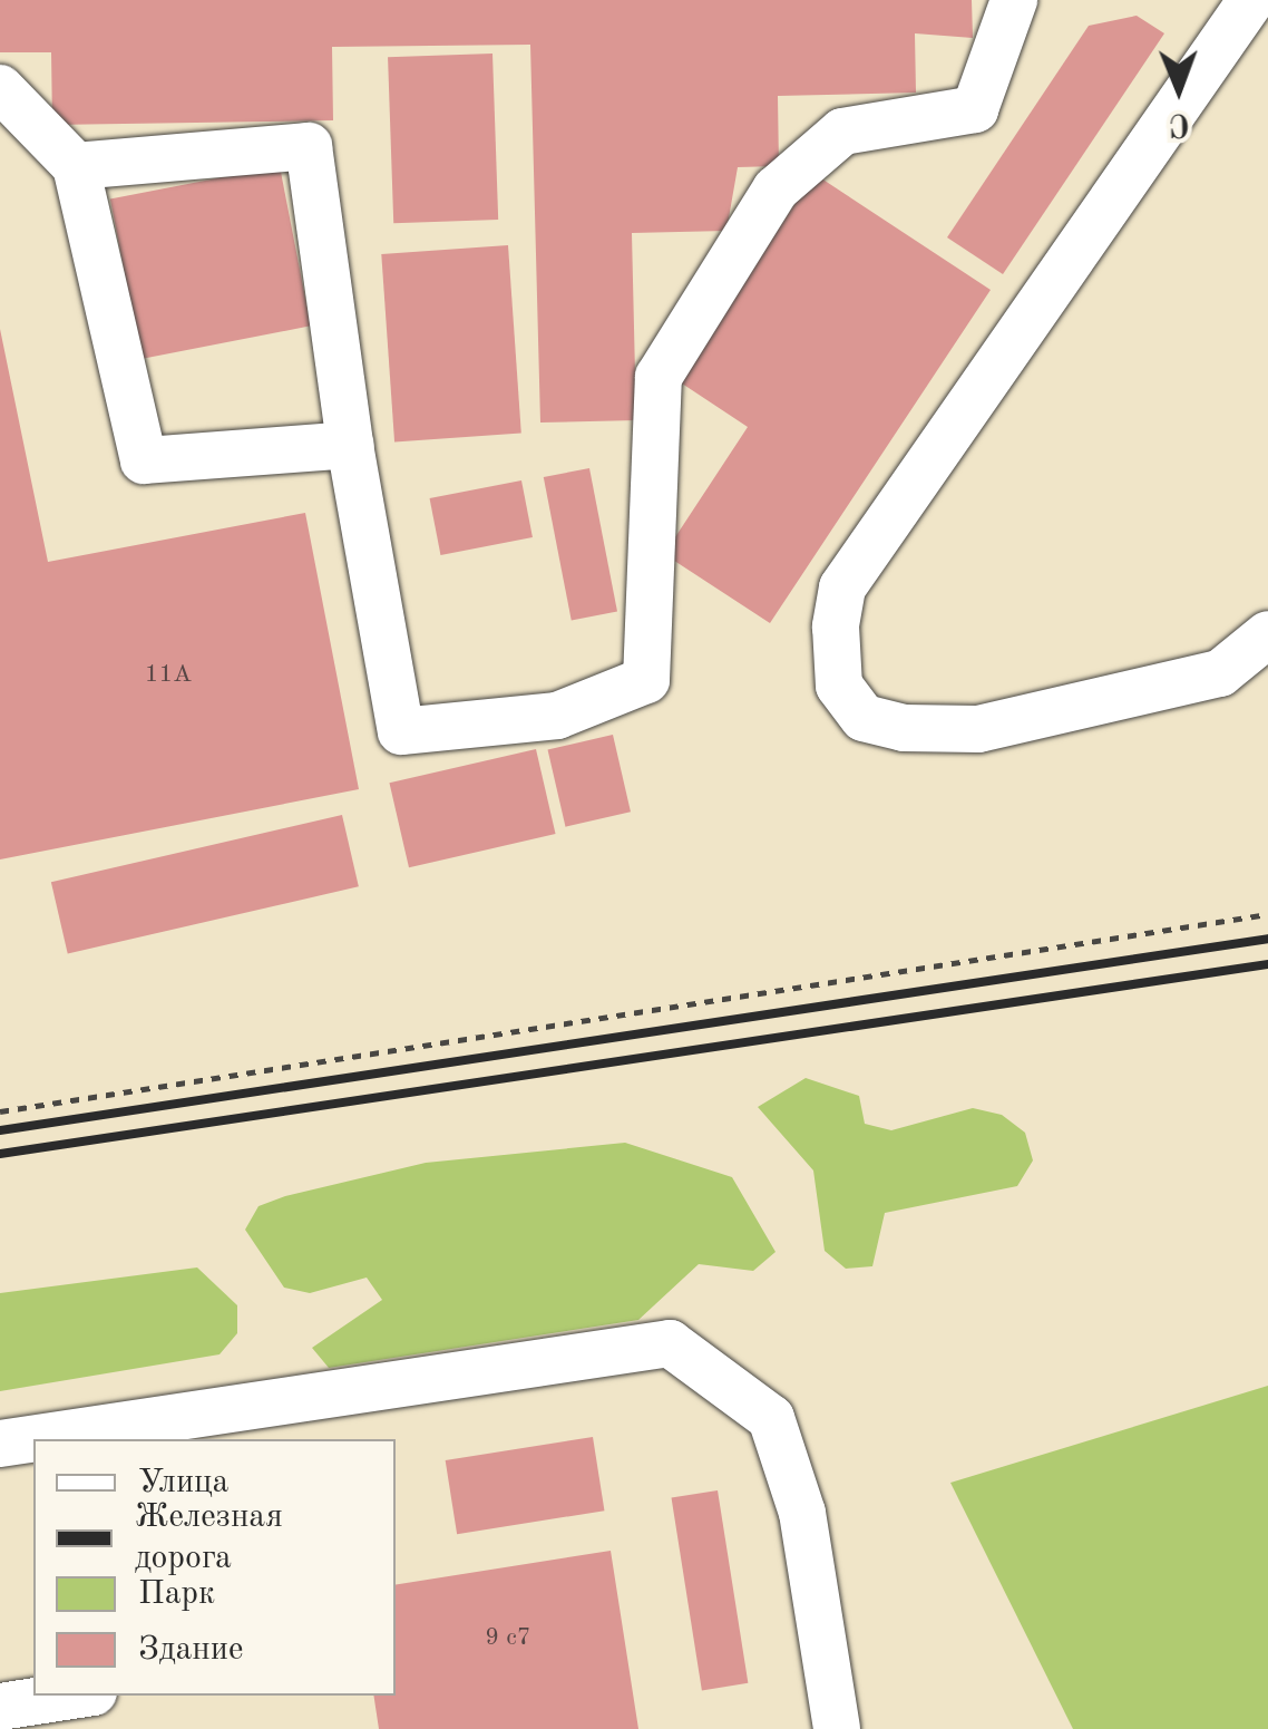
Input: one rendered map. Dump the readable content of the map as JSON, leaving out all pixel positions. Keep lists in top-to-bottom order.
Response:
{
  "house_numbers": ["11А", "9 с7"],
  "legend": [
    "Улица",
    "Железная дорога",
    "Парк",
    "Здание"
  ],
  "north": "bottom"
}
